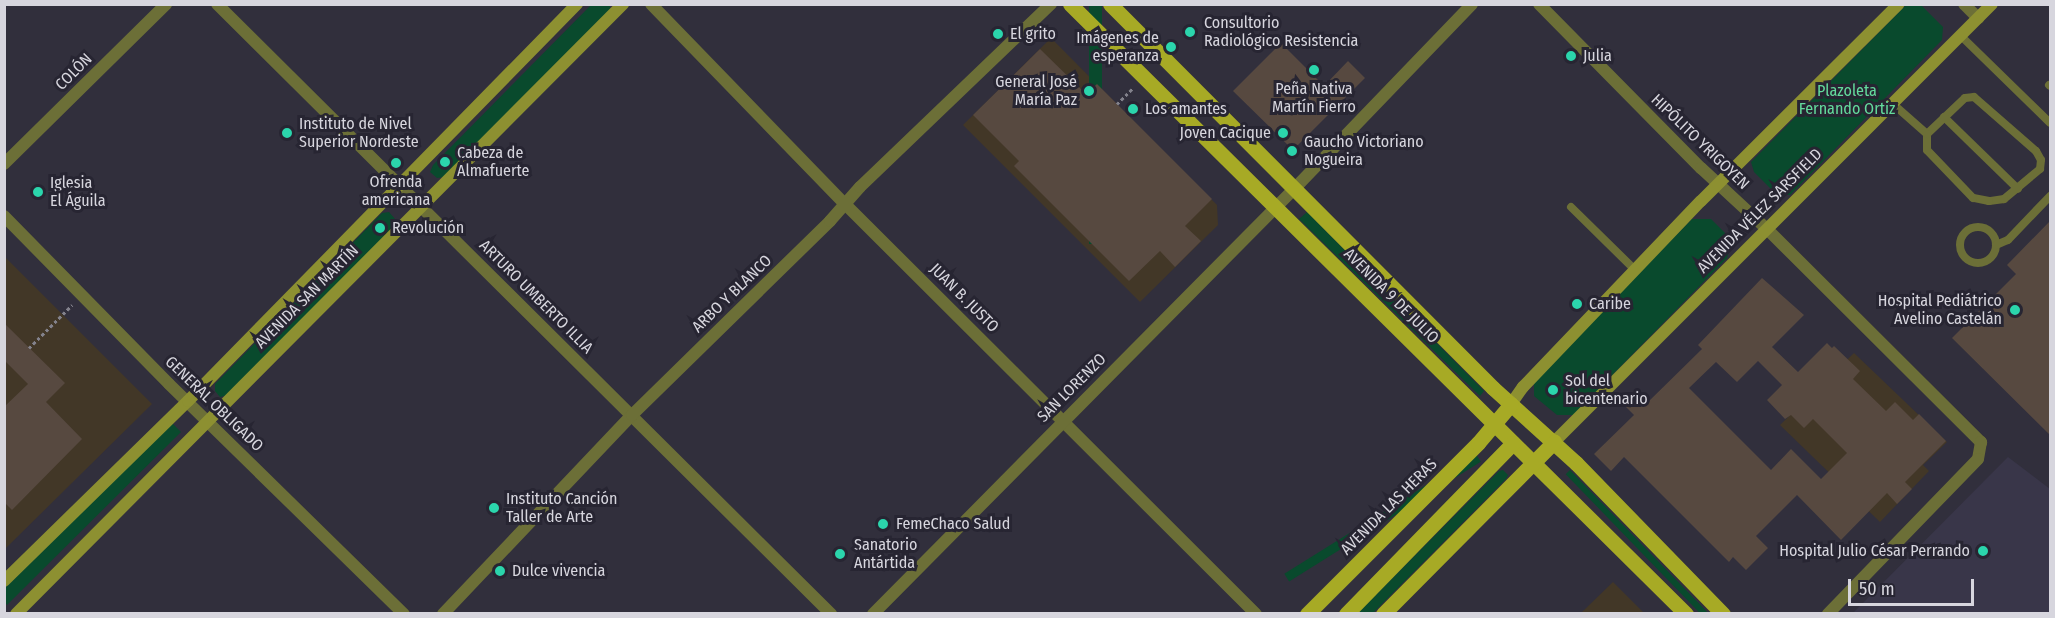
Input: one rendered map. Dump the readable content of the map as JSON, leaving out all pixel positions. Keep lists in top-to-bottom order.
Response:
{
  "streets": {
    "main road": [
      "AVENIDA VÉLEZ SARSFIELD",
      "AVENIDA 9 DE JULIO",
      "AVENIDA SAN MARTÍN",
      "AVENIDA LAS HERAS"
    ],
    "street": [
      "COLÓN",
      "HIPÓLITO YRIGOYEN",
      "ARBO Y BLANCO",
      "ARTURO UMBERTO ILLIA",
      "JUAN B. JUSTO",
      "SAN LORENZO",
      "GENERAL OBLIGADO"
    ]
  },
  "crossings": [
    ["HIPÓLITO YRIGOYEN", "AVENIDA VÉLEZ SARSFIELD"],
    ["AVENIDA VÉLEZ SARSFIELD", "AVENIDA 9 DE JULIO"],
    ["ARBO Y BLANCO", "ARTURO UMBERTO ILLIA"],
    ["ARBO Y BLANCO", "JUAN B. JUSTO"],
    ["AVENIDA 9 DE JULIO", "SAN LORENZO"],
    ["AVENIDA 9 DE JULIO", "AVENIDA LAS HERAS"],
    ["AVENIDA SAN MARTÍN", "ARTURO UMBERTO ILLIA"],
    ["AVENIDA SAN MARTÍN", "GENERAL OBLIGADO"],
    ["JUAN B. JUSTO", "SAN LORENZO"]
  ],
  "parks": ["Plazoleta Fernando Ortiz"],
  "places": [
    "Consultorio Radiológico Resistencia",
    "El grito",
    "Imágenes de esperanza",
    "Julia",
    "Peña Nativa Martín Fierro",
    "General José María Paz",
    "Los amantes",
    "Instituto de Nivel Superior Nordeste",
    "Joven Cacique",
    "Gaucho Victoriano Nogueira",
    "Cabeza de Almafuerte",
    "Ofrenda americana",
    "Iglesia El Águila",
    "Revolución",
    "Caribe",
    "Hospital Pediátrico Avelino Castelán",
    "Sol del bicentenario",
    "Instituto Canción Taller de Arte",
    "FemeChaco Salud",
    "Hospital Julio César Perrando",
    "Sanatorio Antártida",
    "Dulce vivencia"
  ],
  "scale_bar": "50 m"
}
